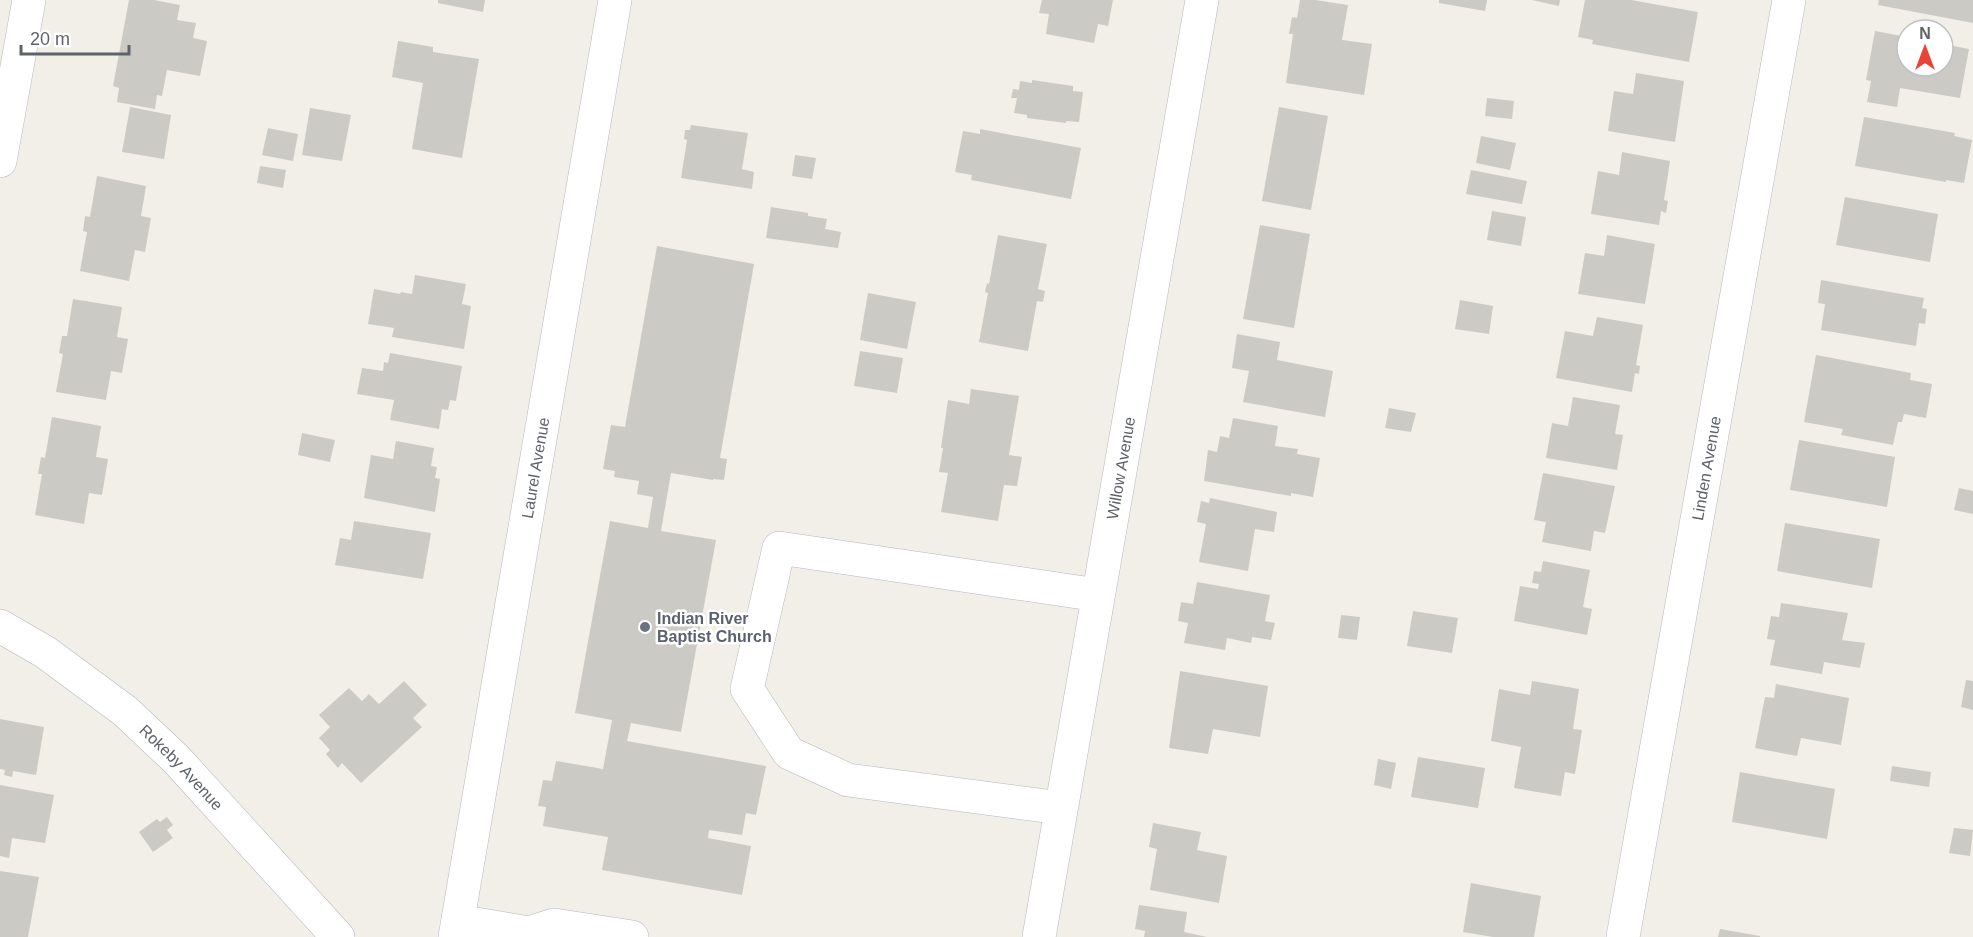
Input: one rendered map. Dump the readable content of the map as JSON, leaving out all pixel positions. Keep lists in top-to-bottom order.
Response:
{
  "streets": {
    "street": [
      "Laurel Avenue",
      "Linden Avenue",
      "Willow Avenue",
      "Rokeby Avenue"
    ]
  },
  "places": ["Indian River Baptist Church"],
  "scale_bar": "20 m",
  "north": "top"
}
